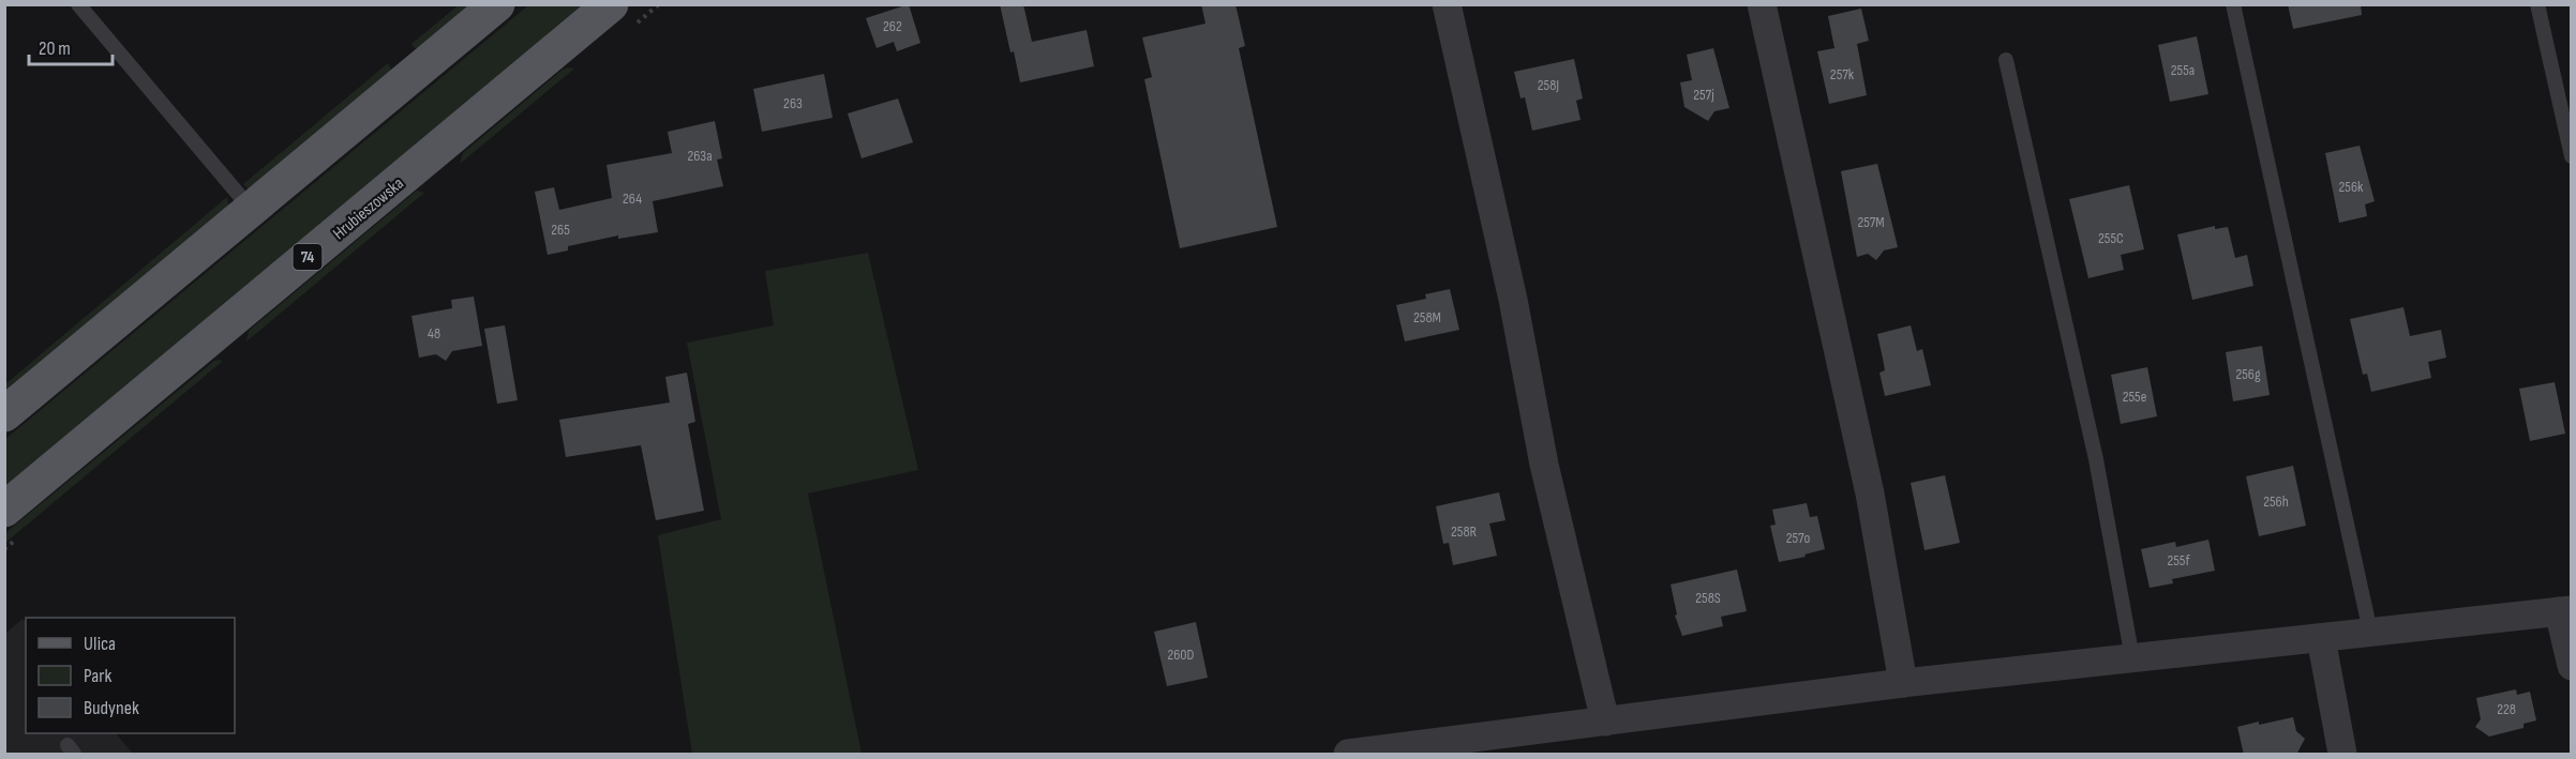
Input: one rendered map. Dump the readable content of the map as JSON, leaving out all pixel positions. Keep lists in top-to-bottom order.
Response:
{
  "streets": {
    "main road": ["Hrubieszowska", "74"]
  },
  "house_numbers": [
    "262",
    "255a",
    "257k",
    "258J",
    "257j",
    "263",
    "263a",
    "256k",
    "264",
    "257M",
    "265",
    "255C",
    "258M",
    "48",
    "256g",
    "255e",
    "256h",
    "258R",
    "257o",
    "255f",
    "258S",
    "260D",
    "228"
  ],
  "legend": ["Ulica", "Park", "Budynek"],
  "scale_bar": "20 m"
}
